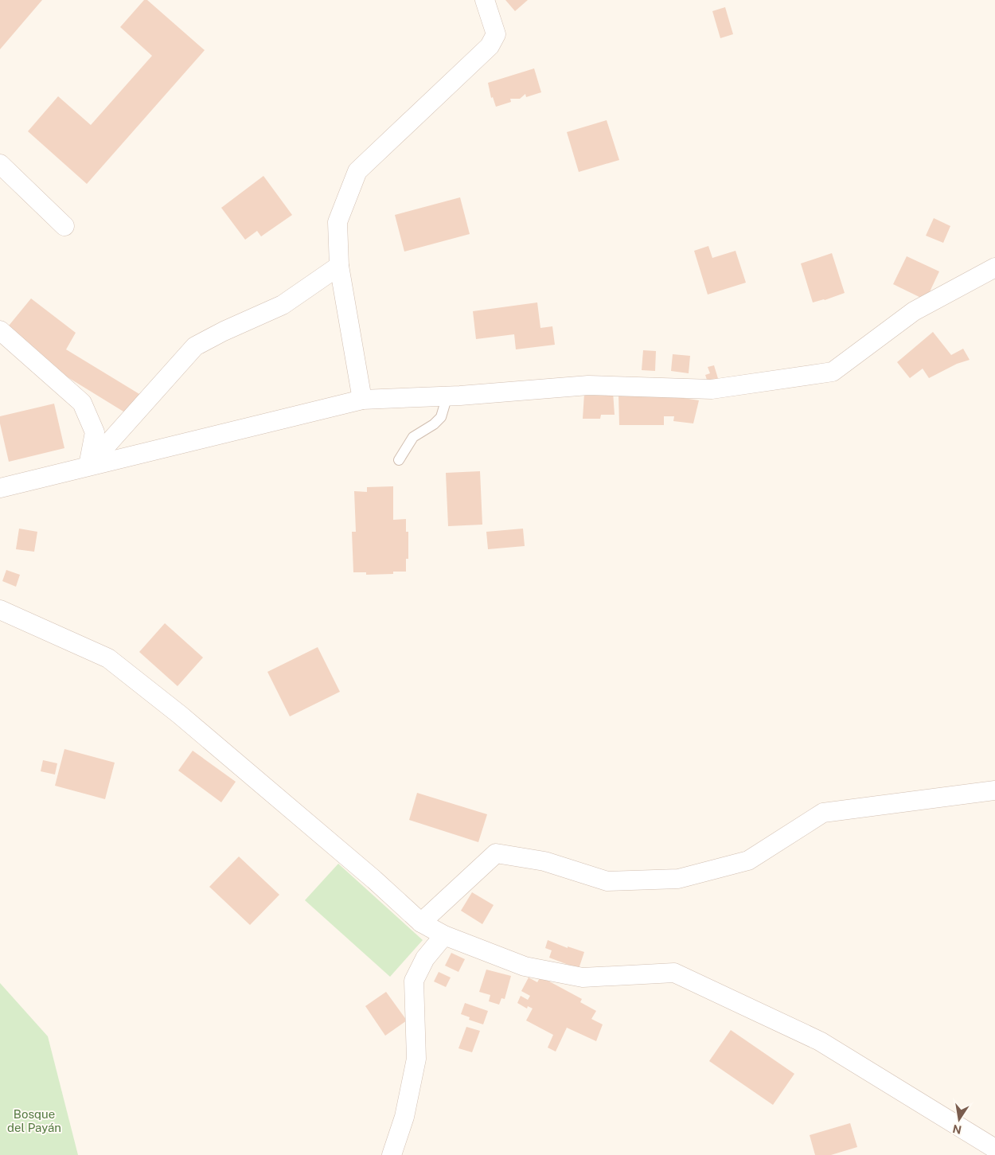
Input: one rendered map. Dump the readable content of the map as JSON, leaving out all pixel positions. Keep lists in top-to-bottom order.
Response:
{
  "parks": ["Bosque del Payán"],
  "north": "bottom"
}
